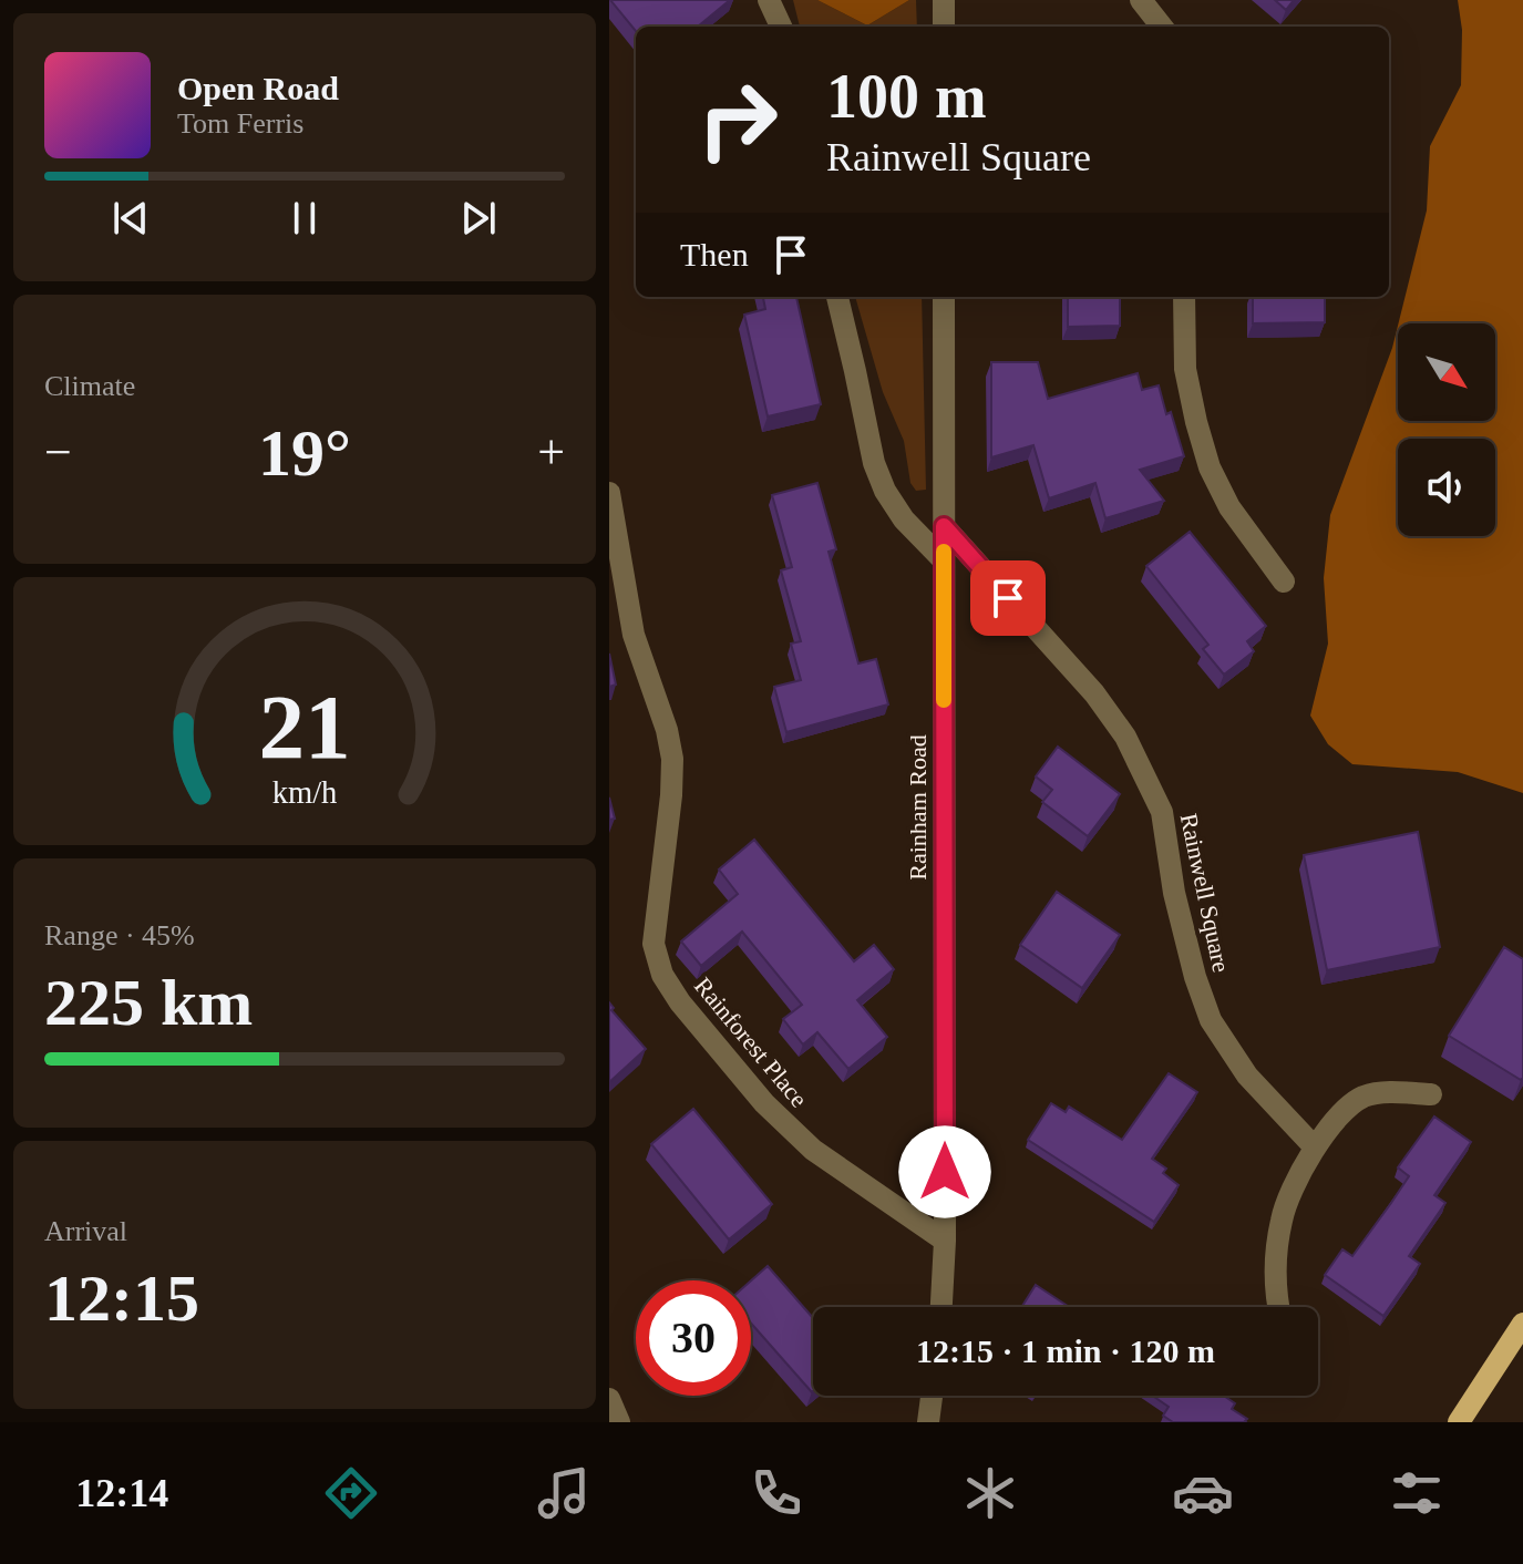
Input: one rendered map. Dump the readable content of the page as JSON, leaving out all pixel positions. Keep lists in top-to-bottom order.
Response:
{
  "streets": {
    "street": ["Rainham Road", "Rainwell Square", "Rainforest Place"]
  },
  "crossings": [
    ["Rainham Road", "Rainwell Square"],
    ["Rainham Road", "Rainforest Place"]
  ],
  "north": "bottom right",
  "page": {
    "turn": ["100 m", "Rainwell Square"],
    "song": ["Open Road", "Tom Ferris"],
    "then": "Then",
    "tile": [
      "Climate",
      ["Range · 45%", "225 km"],
      ["Arrival", "12:15"]
    ],
    "heat": ["−", "19°", "+"],
    "limit": "30",
    "trip": "12:15 · 1 min · 120 m",
    "tabs": "12:14",
    "gauge": ["21", "km/h"]
  }
}
